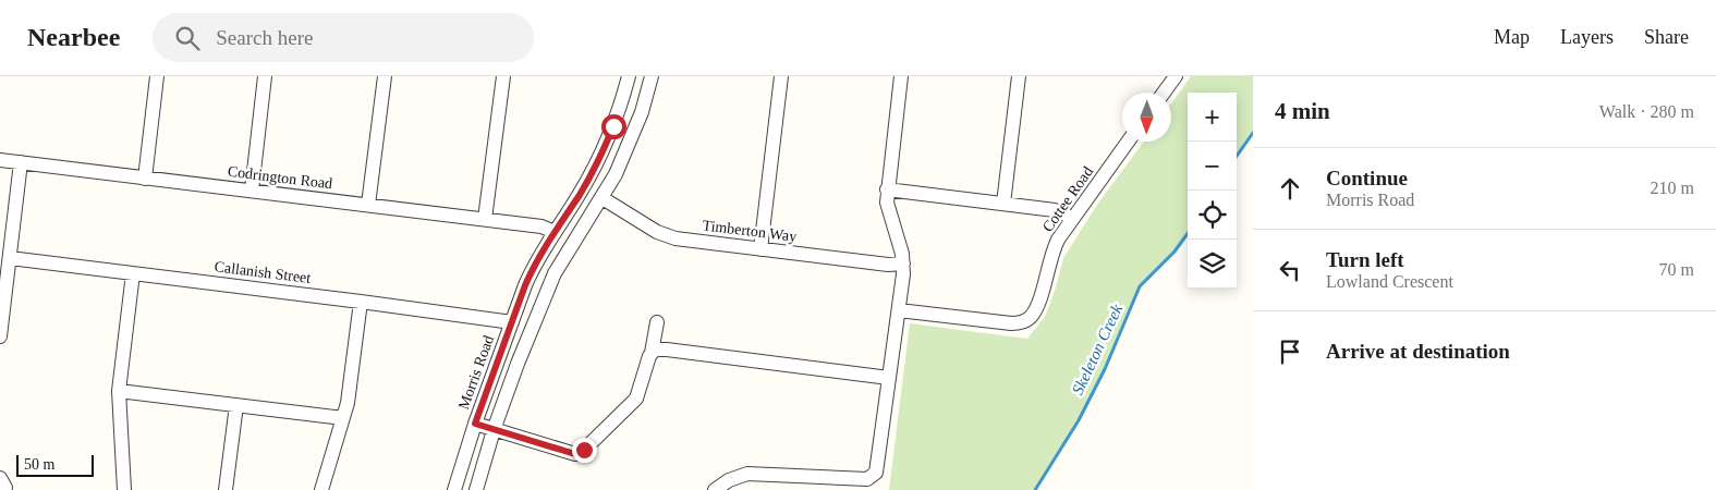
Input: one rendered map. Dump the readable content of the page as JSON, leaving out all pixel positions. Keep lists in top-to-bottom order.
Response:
{
  "streets": {
    "street": [
      "Codrington Road",
      "Cottee Road",
      "Timberton Way",
      "Callanish Street",
      "Morris Road"
    ]
  },
  "crossings": [
    ["Codrington Road", "Morris Road"],
    ["Callanish Street", "Morris Road"]
  ],
  "water": ["Skeleton Creek"],
  "scale_bar": "50 m",
  "north": "bottom",
  "page": {
    "header": "Nearbee",
    "search": "Search here",
    "nav": ["Map", "Layers", "Share"],
    "heading": ["4 min", "Walk · 280 m"],
    "map_buttons": ["+", "−"],
    "list": [
      ["Continue", "Morris Road", "210 m"],
      ["Turn left", "Lowland Crescent", "70 m"],
      "Arrive at destination"
    ],
    "scale": "50 m"
  }
}
